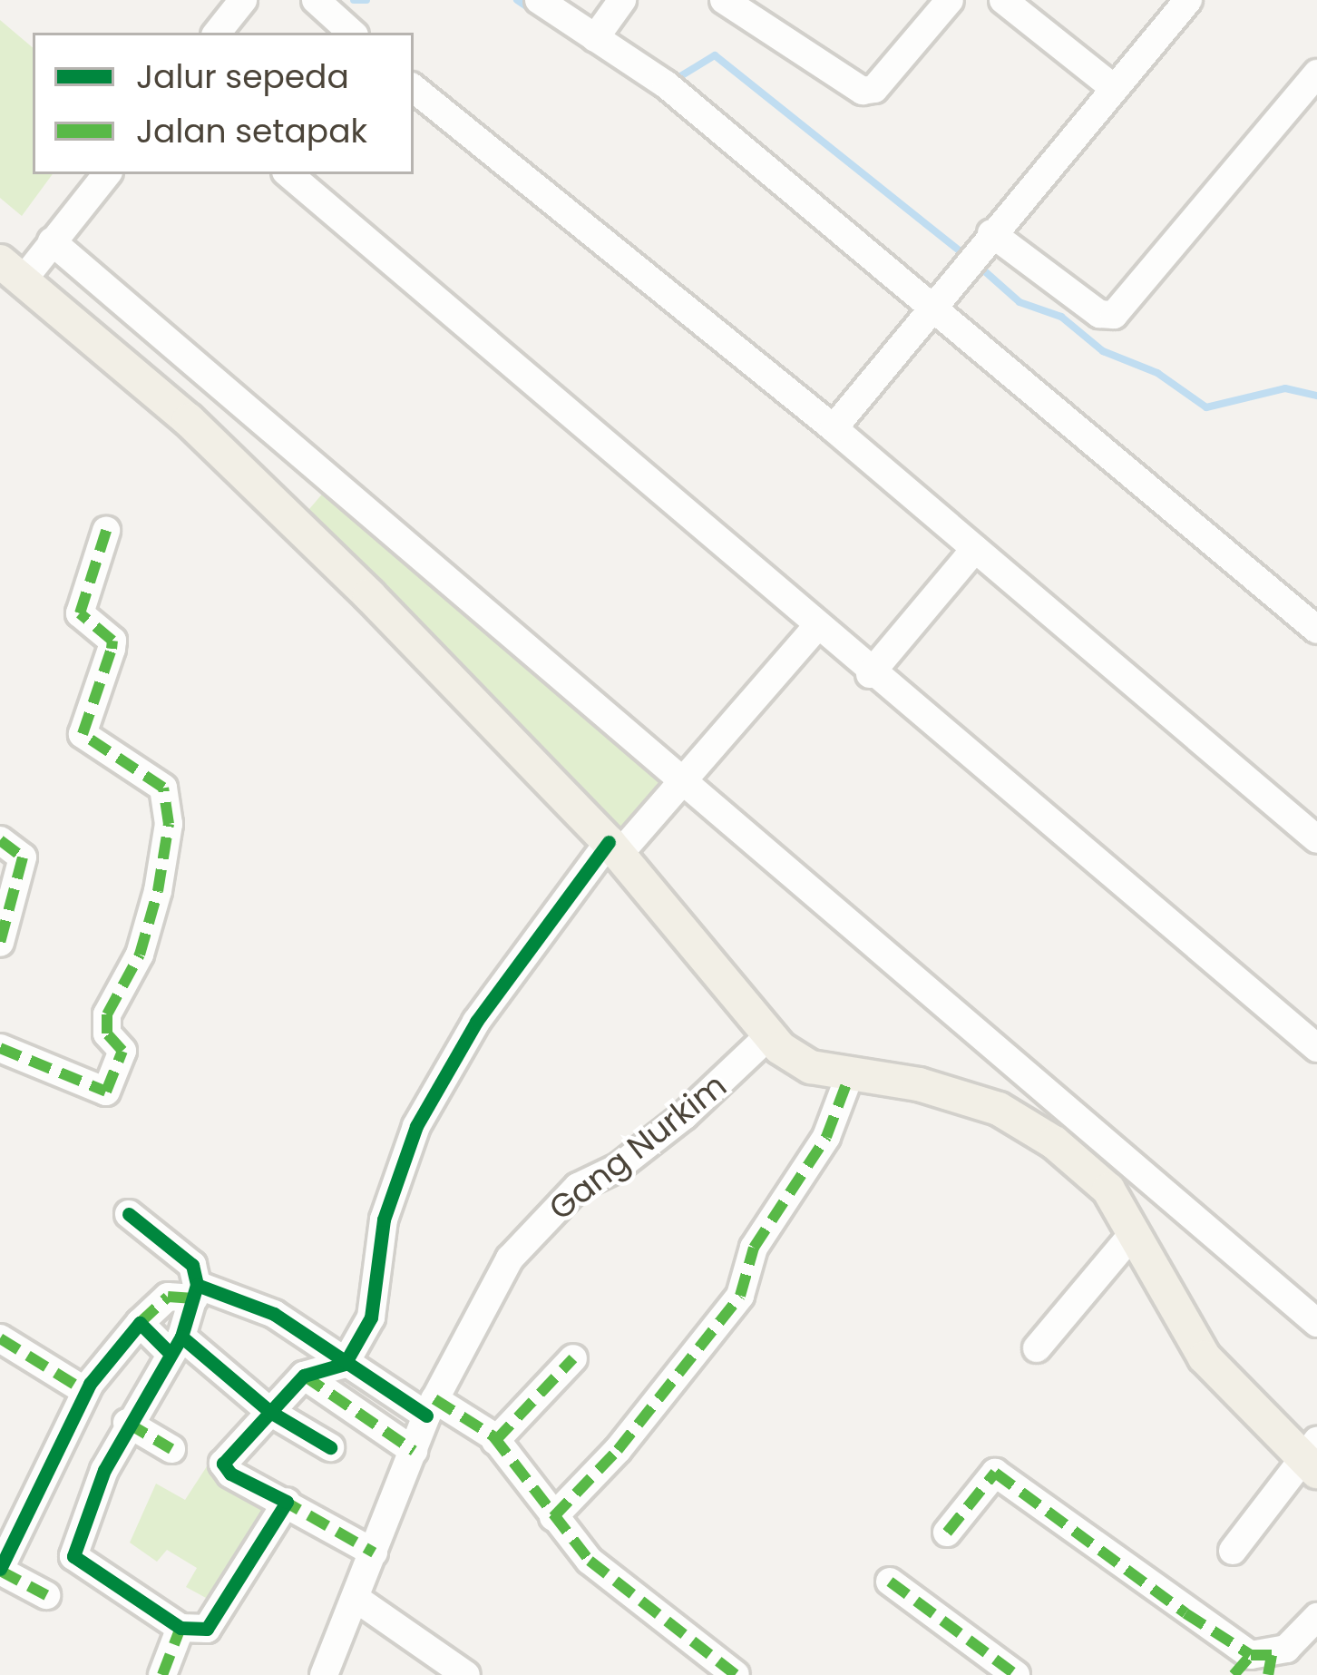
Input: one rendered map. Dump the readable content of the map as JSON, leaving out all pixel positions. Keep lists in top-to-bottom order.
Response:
{
  "streets": {
    "street": ["Gang Nurkim"]
  },
  "legend": ["Jalur sepeda", "Jalan setapak"]
}
